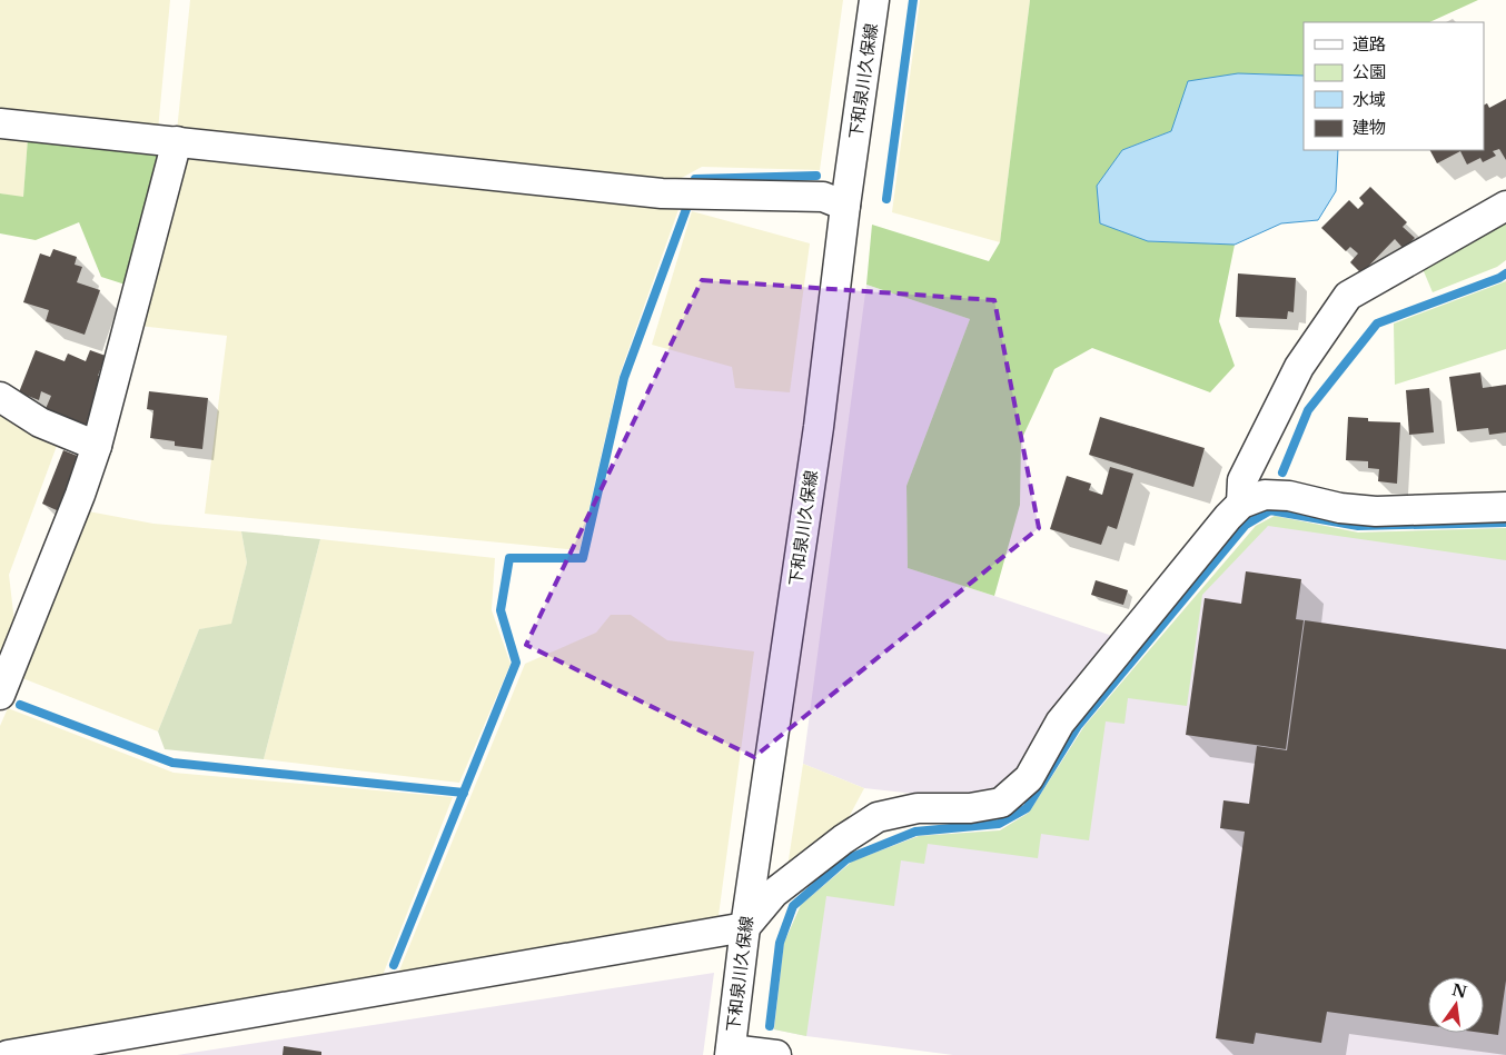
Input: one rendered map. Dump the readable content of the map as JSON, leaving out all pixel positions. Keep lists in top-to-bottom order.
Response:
{
  "streets": {
    "street": ["下和泉川久保線"]
  },
  "legend": [
    "道路",
    "公園",
    "水域",
    "建物"
  ],
  "north": "top"
}
